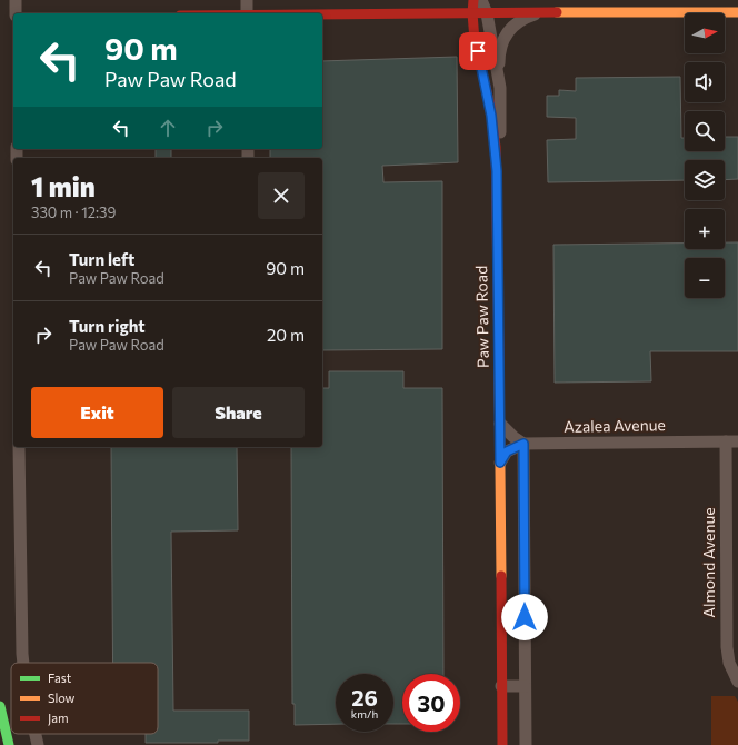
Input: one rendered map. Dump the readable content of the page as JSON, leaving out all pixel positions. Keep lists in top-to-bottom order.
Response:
{
  "streets": {
    "main road": ["Paw Paw Road"],
    "street": ["Azalea Avenue", "Almond Avenue"]
  },
  "crossings": [
    ["Azalea Avenue", "Almond Avenue"]
  ],
  "legend": ["Fast", "Slow", "Jam"],
  "north": "right",
  "page": {
    "map_buttons": ["+", "−"],
    "turn": ["90 m", "Paw Paw Road"],
    "heading": ["1 min", "330 m · 12:39"],
    "list": [
      {
        "name": "Turn left",
        "note": "Paw Paw Road",
        "value": "90 m"
      },
      {
        "name": "Turn right",
        "note": "Paw Paw Road",
        "value": "20 m"
      }
    ],
    "buttons": ["Exit", "Share"],
    "speed": "26 km/h",
    "limit": "30"
  }
}
